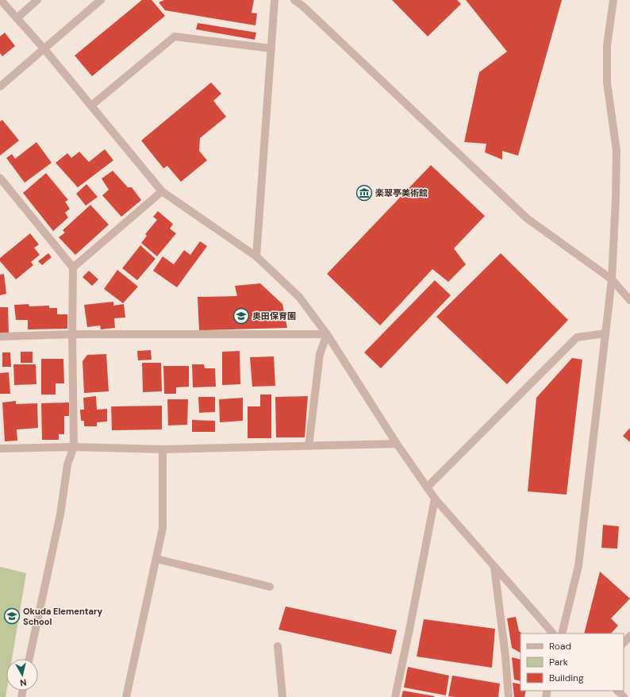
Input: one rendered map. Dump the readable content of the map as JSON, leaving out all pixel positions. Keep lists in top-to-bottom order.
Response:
{
  "places": {
    "museum": ["楽翠亭美術館"],
    "school or university": ["奥田保育園", "Okuda Elementary School"]
  },
  "legend": ["Road", "Park", "Building"],
  "north": "bottom"
}
